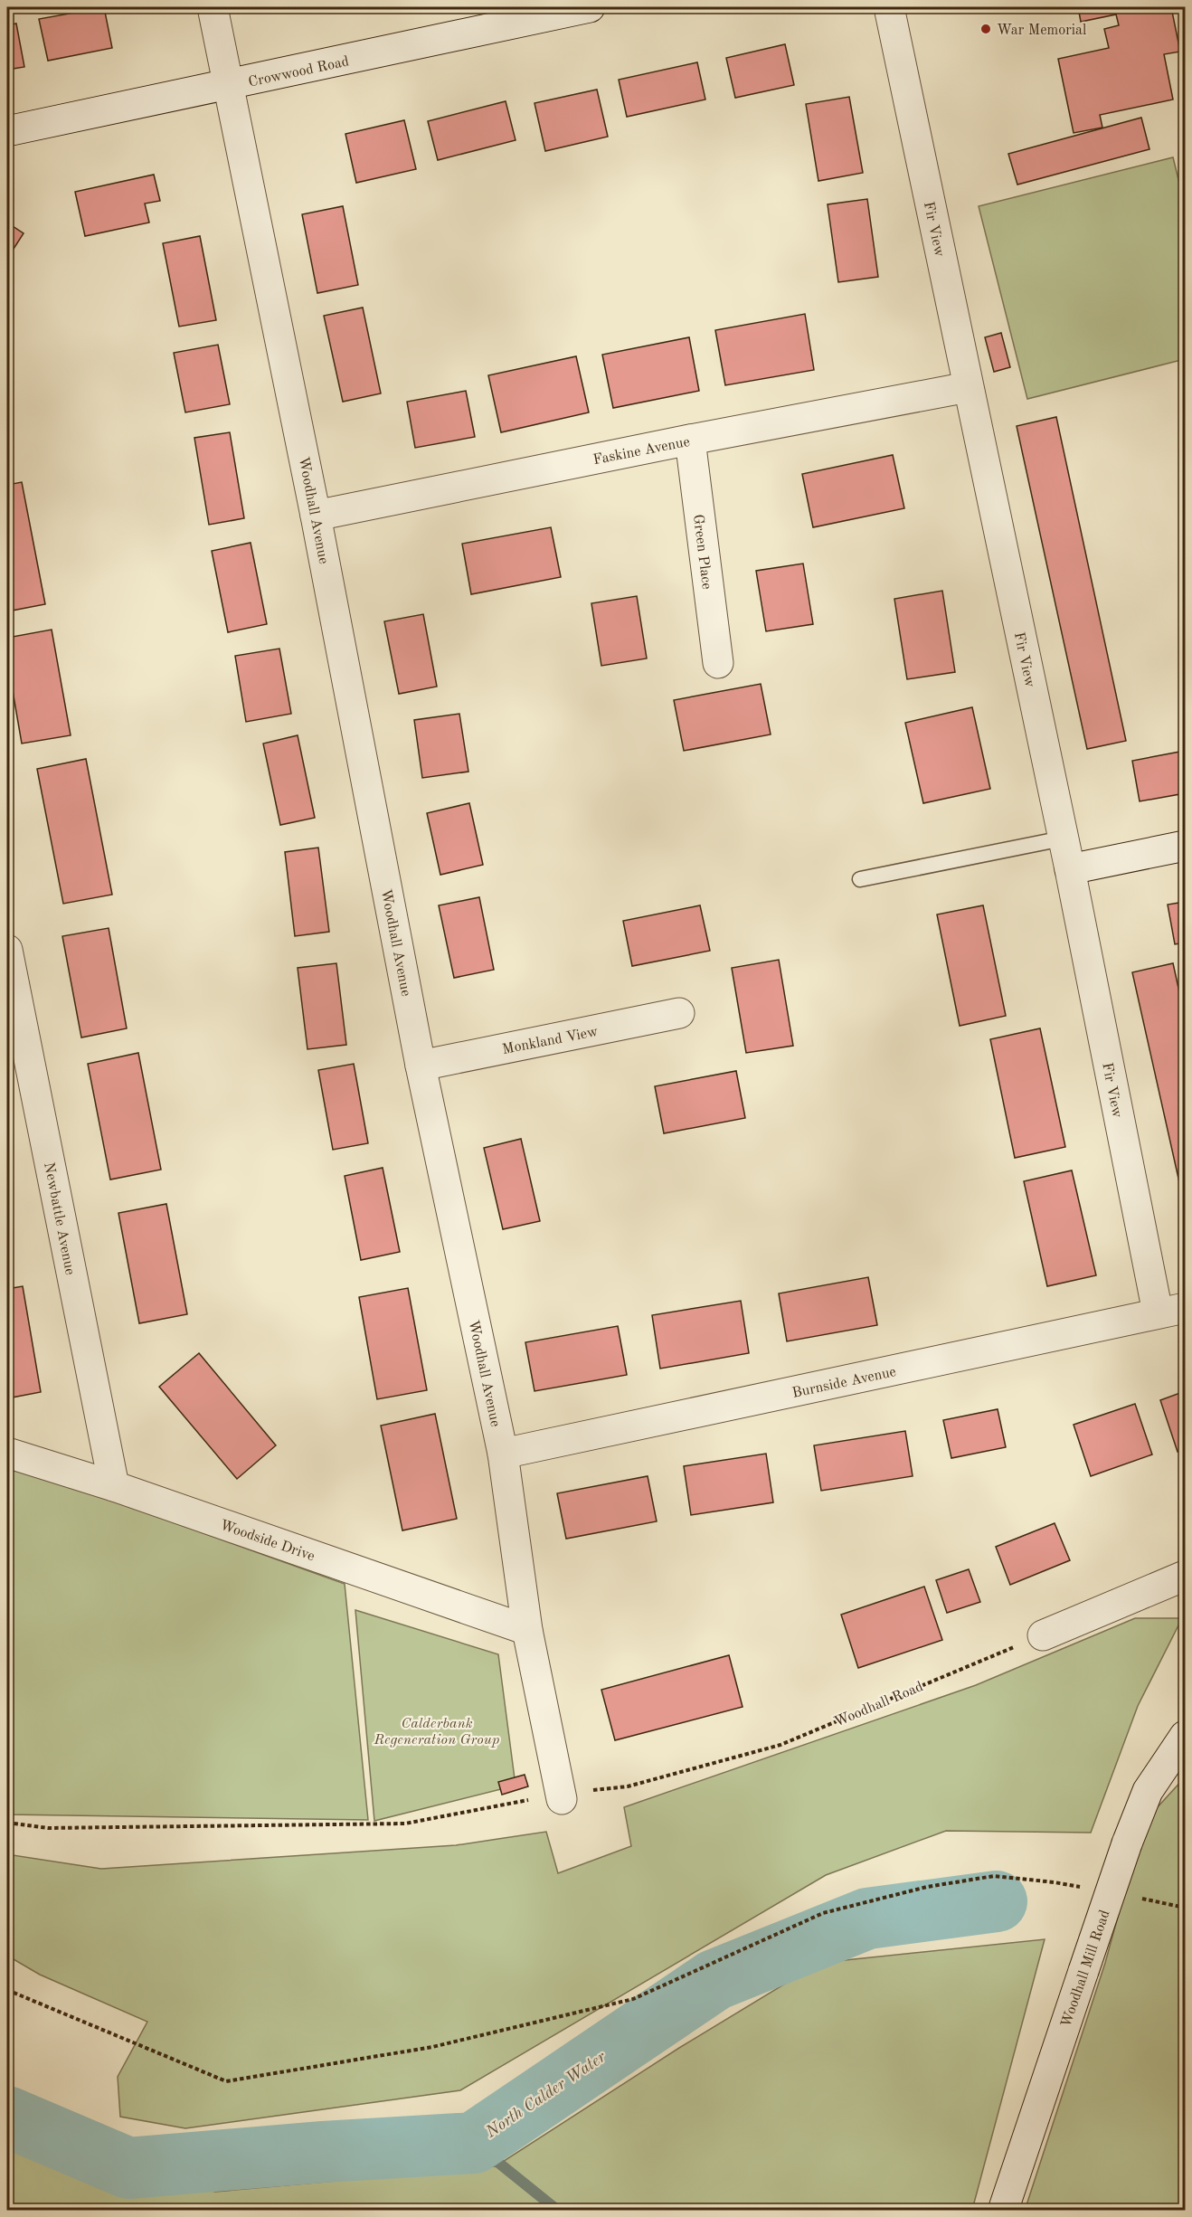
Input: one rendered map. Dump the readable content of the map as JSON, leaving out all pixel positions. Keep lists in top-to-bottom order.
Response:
{
  "streets": {
    "street": [
      "Crowwood Road",
      "Fir View",
      "Faskine Avenue",
      "Woodhall Avenue",
      "Green Place",
      "Monkland View",
      "Newbattle Avenue",
      "Burnside Avenue",
      "Woodside Drive",
      "Woodhall Mill Road"
    ],
    "path": ["Woodhall Road"]
  },
  "crossings": [
    ["Crowwood Road", "Woodhall Avenue"],
    ["Fir View", "Faskine Avenue"],
    ["Fir View", "Burnside Avenue"],
    ["Faskine Avenue", "Woodhall Avenue"],
    ["Faskine Avenue", "Green Place"],
    ["Woodhall Avenue", "Monkland View"],
    ["Woodhall Avenue", "Burnside Avenue"],
    ["Woodhall Avenue", "Woodside Drive"],
    ["Woodhall Avenue", "Woodhall Road"],
    ["Newbattle Avenue", "Woodside Drive"]
  ],
  "water": ["North Calder Water"],
  "parks": ["Calderbank Regeneration Group"],
  "places": ["War Memorial"]
}
